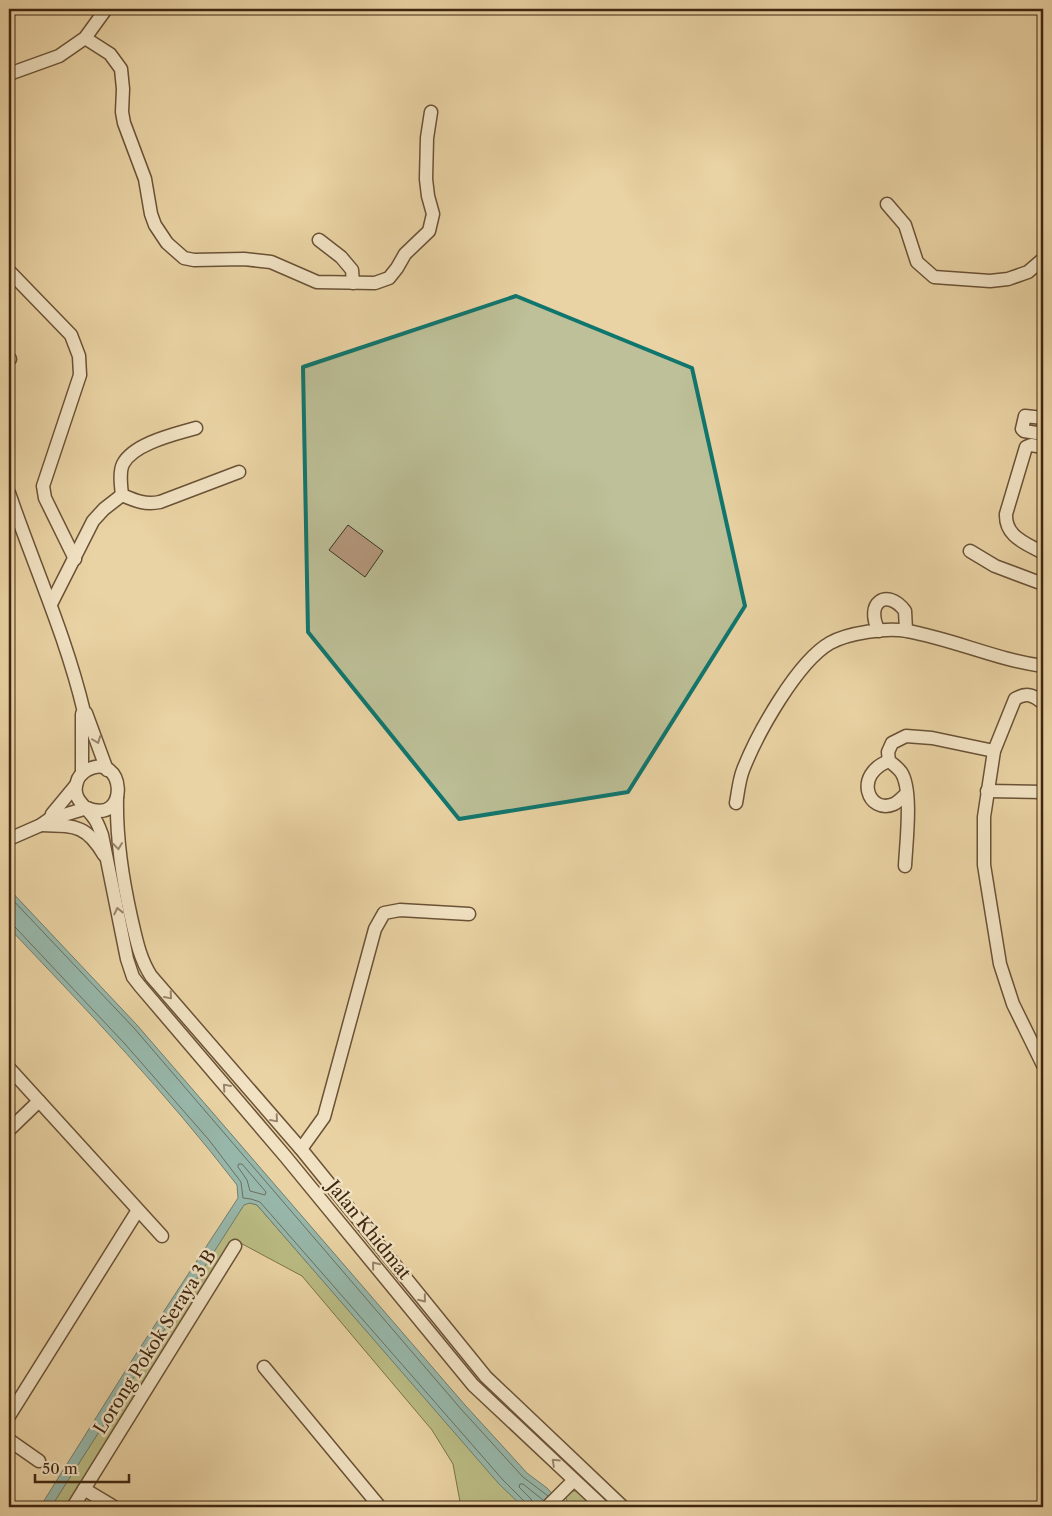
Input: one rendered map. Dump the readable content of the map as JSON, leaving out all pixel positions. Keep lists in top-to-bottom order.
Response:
{
  "streets": {
    "street": ["Jalan Khidmat", "Lorong Pokok Seraya 3 B"]
  },
  "scale_bar": "50 m"
}
